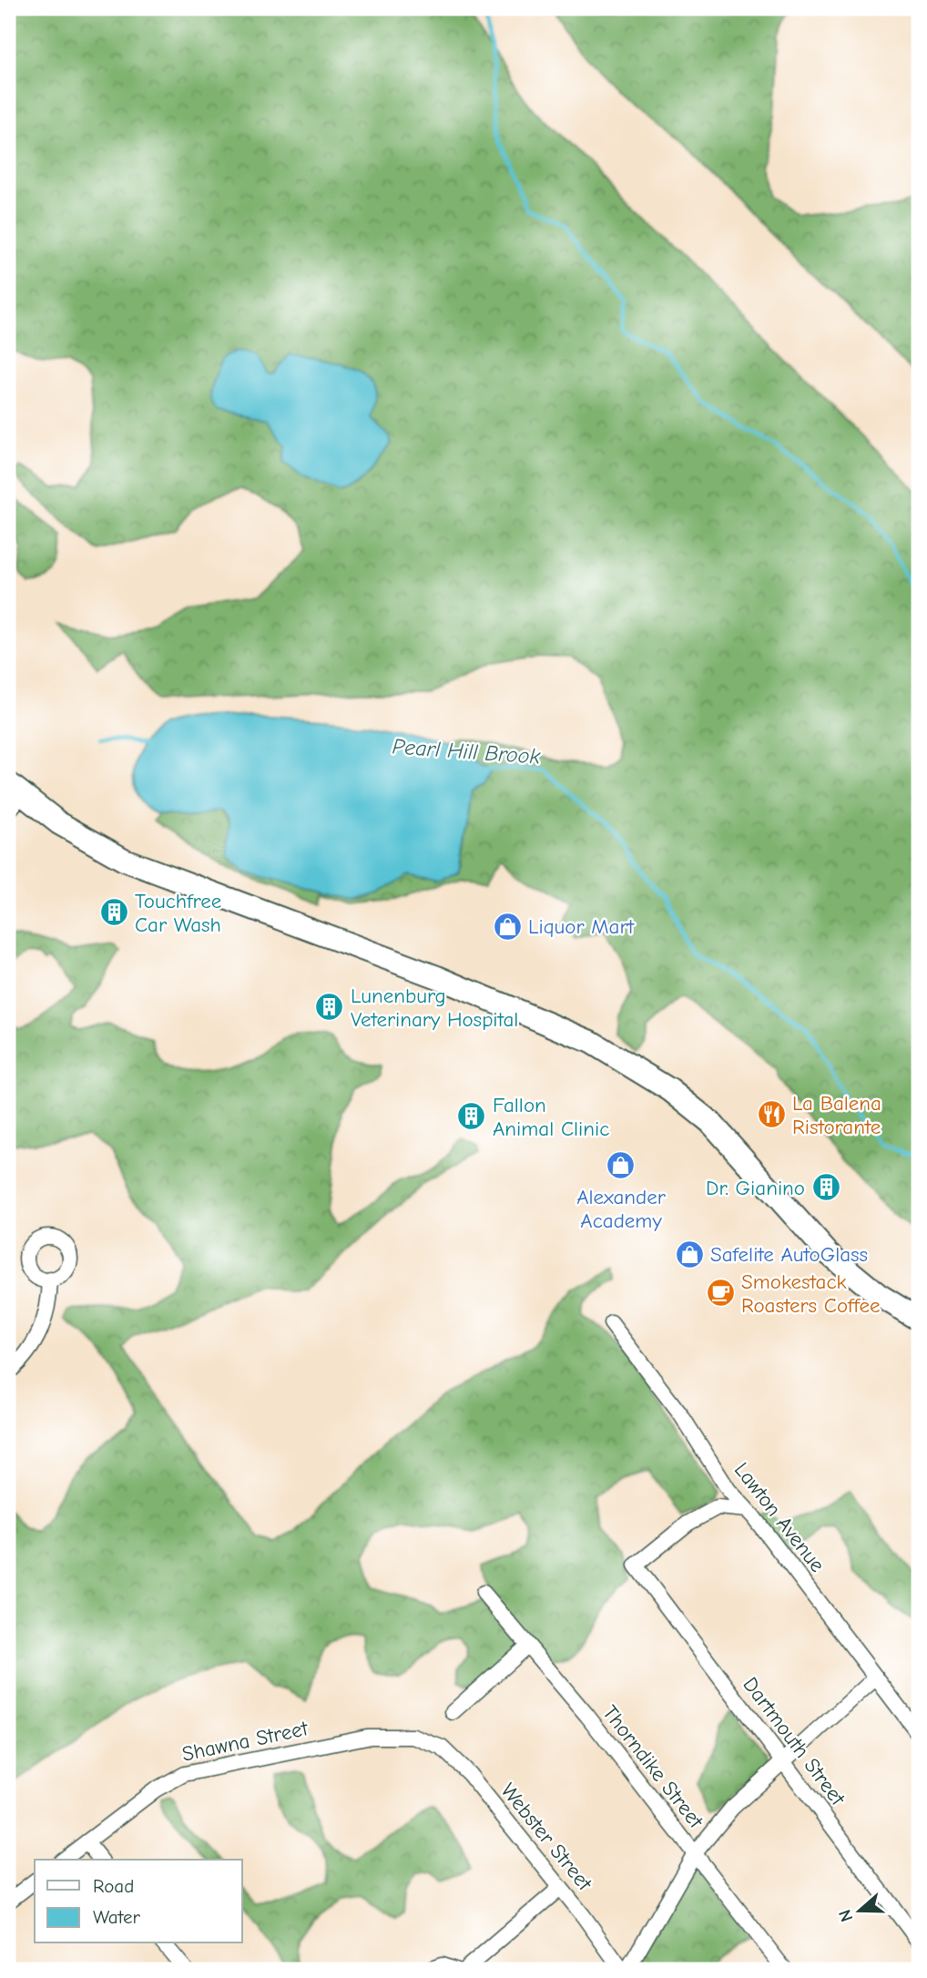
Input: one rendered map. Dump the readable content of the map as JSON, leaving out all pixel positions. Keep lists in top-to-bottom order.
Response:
{
  "streets": {
    "street": [
      "Lawton Avenue",
      "Shawna Street",
      "Dartmouth Street",
      "Thorndike Street",
      "Webster Street"
    ]
  },
  "crossings": [
    ["Lawton Avenue", "Dartmouth Street"],
    ["Shawna Street", "Webster Street"]
  ],
  "water": ["Pearl Hill Brook"],
  "places": {
    "building": [
      "Touchfree Car Wash",
      "Lunenburg Veterinary Hospital",
      "Fallon Animal Clinic",
      "Dr. Gianino"
    ],
    "shop": ["Liquor Mart", "Alexander Academy", "Safelite AutoGlass"],
    "restaurant": ["La Balena Ristorante"],
    "cafe": ["Smokestack Roasters Coffee"]
  },
  "legend": ["Road", "Water"],
  "north": "left"
}
